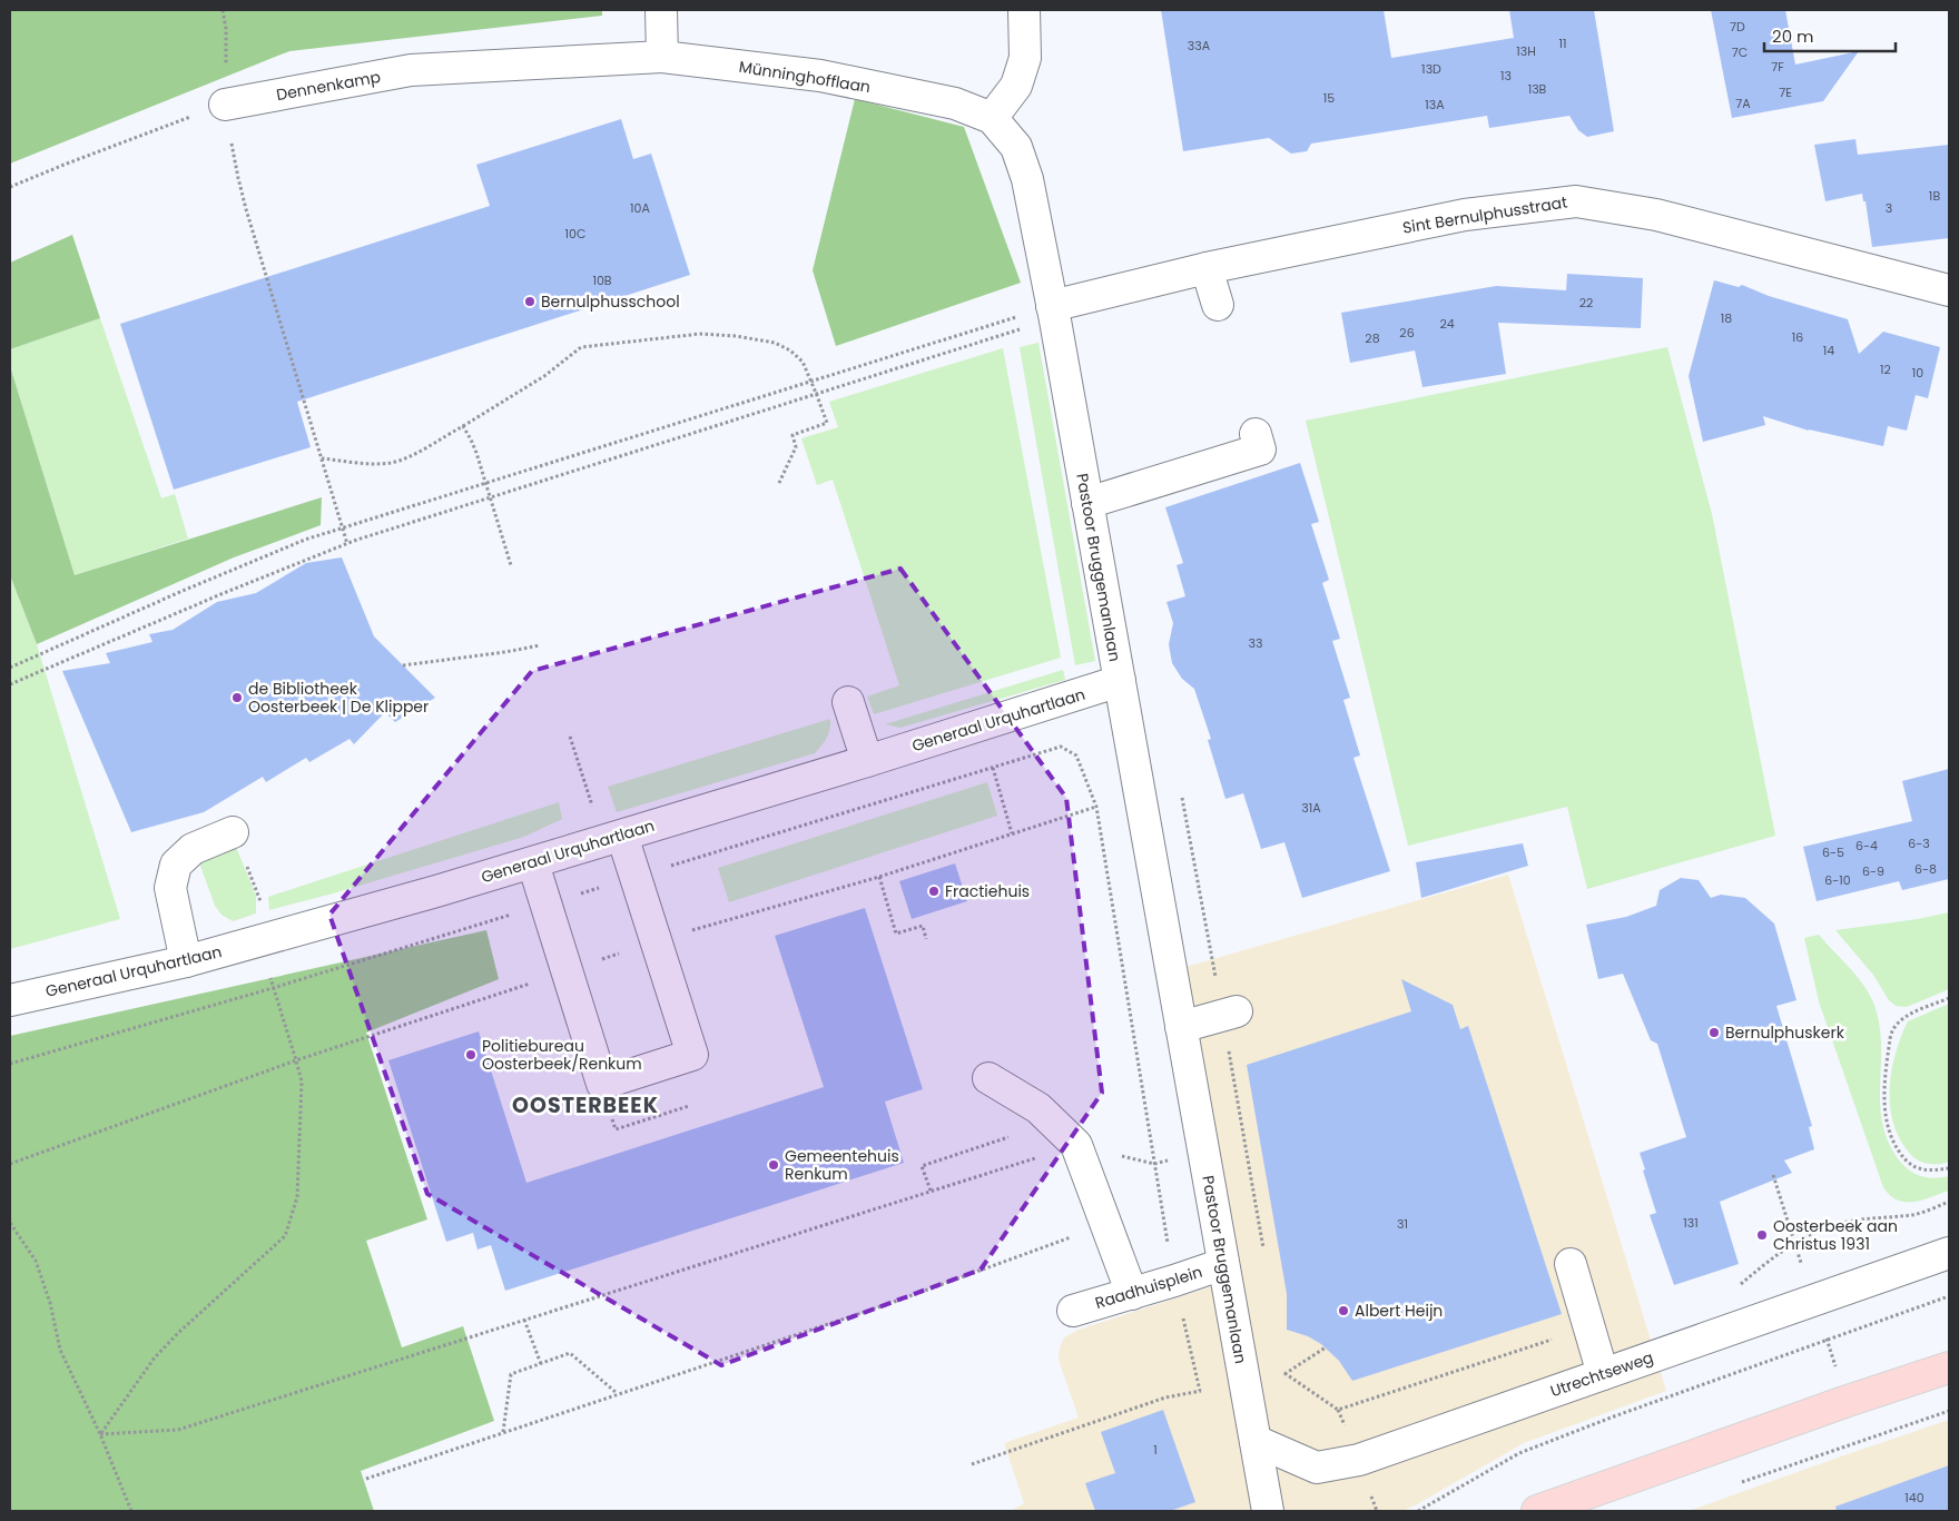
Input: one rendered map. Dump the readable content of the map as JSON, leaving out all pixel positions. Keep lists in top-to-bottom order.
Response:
{
  "streets": {
    "street": [
      "Münninghofflaan",
      "Dennenkamp",
      "Sint Bernulphusstraat",
      "Pastoor Bruggemanlaan",
      "Generaal Urquhartlaan",
      "Raadhuisplein",
      "Utrechtseweg"
    ]
  },
  "crossings": [
    ["Münninghofflaan", "Dennenkamp"],
    ["Münninghofflaan", "Pastoor Bruggemanlaan"],
    ["Sint Bernulphusstraat", "Pastoor Bruggemanlaan"],
    ["Pastoor Bruggemanlaan", "Generaal Urquhartlaan"],
    ["Pastoor Bruggemanlaan", "Raadhuisplein"],
    ["Pastoor Bruggemanlaan", "Utrechtseweg"]
  ],
  "districts": ["OOSTERBEEK"],
  "places": [
    "Bernulphusschool",
    "de Bibliotheek Oosterbeek | De Klipper",
    "Fractiehuis",
    "Bernulphuskerk",
    "Politiebureau Oosterbeek/Renkum",
    "Gemeentehuis Renkum",
    "Oosterbeek aan Christus 1931",
    "Albert Heijn"
  ],
  "house_numbers": [
    "7D",
    "11",
    "33A",
    "13H",
    "7C",
    "7F",
    "13D",
    "13",
    "13B",
    "7E",
    "15",
    "7A",
    "13A",
    "1B",
    "10A",
    "3",
    "10C",
    "10B",
    "22",
    "18",
    "24",
    "26",
    "16",
    "28",
    "14",
    "12",
    "10",
    "33",
    "31A",
    "6-3",
    "6-4",
    "6-5",
    "6-8",
    "6-9",
    "6-10",
    "131",
    "31",
    "1",
    "140"
  ],
  "scale_bar": "20 m"
}
